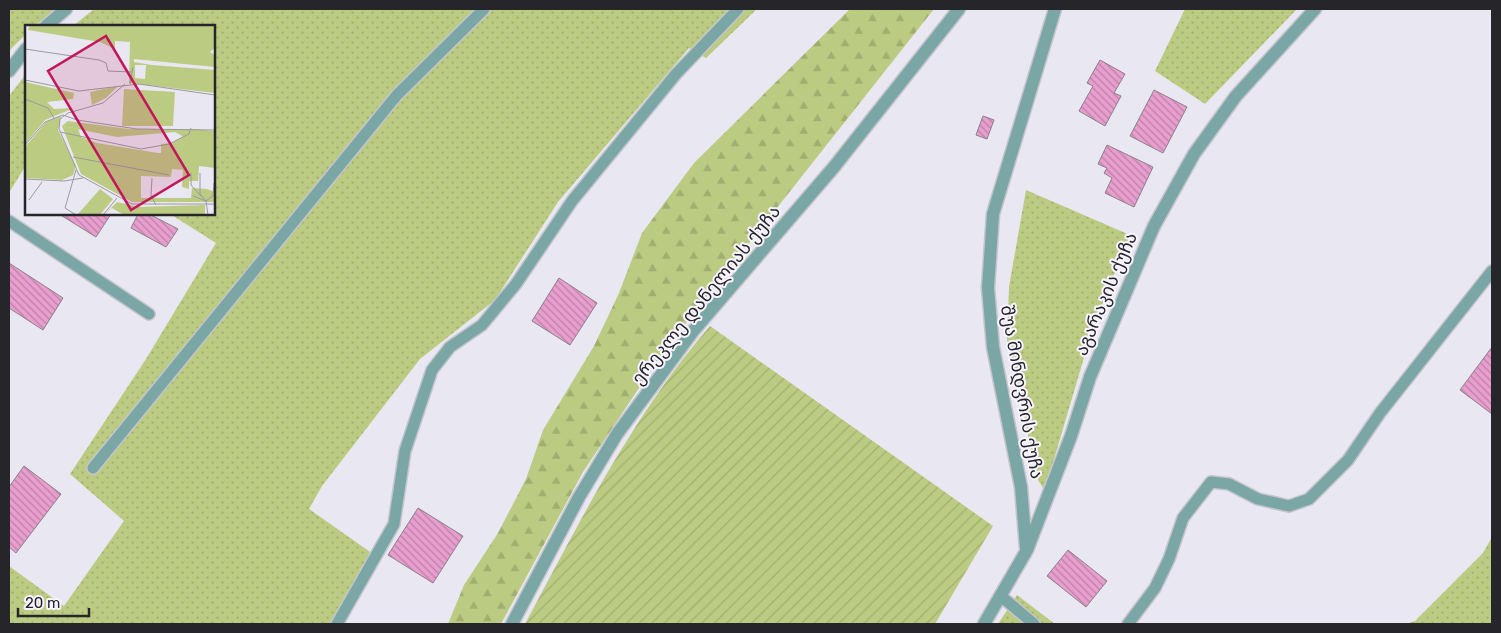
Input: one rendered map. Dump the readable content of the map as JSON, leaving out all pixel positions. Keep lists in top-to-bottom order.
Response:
{
  "streets": {
    "street": ["აგარაკის ქუჩა", "ერეკლე დანელიას ქუჩა", "შუა მინდვრის ქუჩა"]
  },
  "crossings": [
    ["აგარაკის ქუჩა", "შუა მინდვრის ქუჩა"]
  ],
  "scale_bar": "20 m"
}
